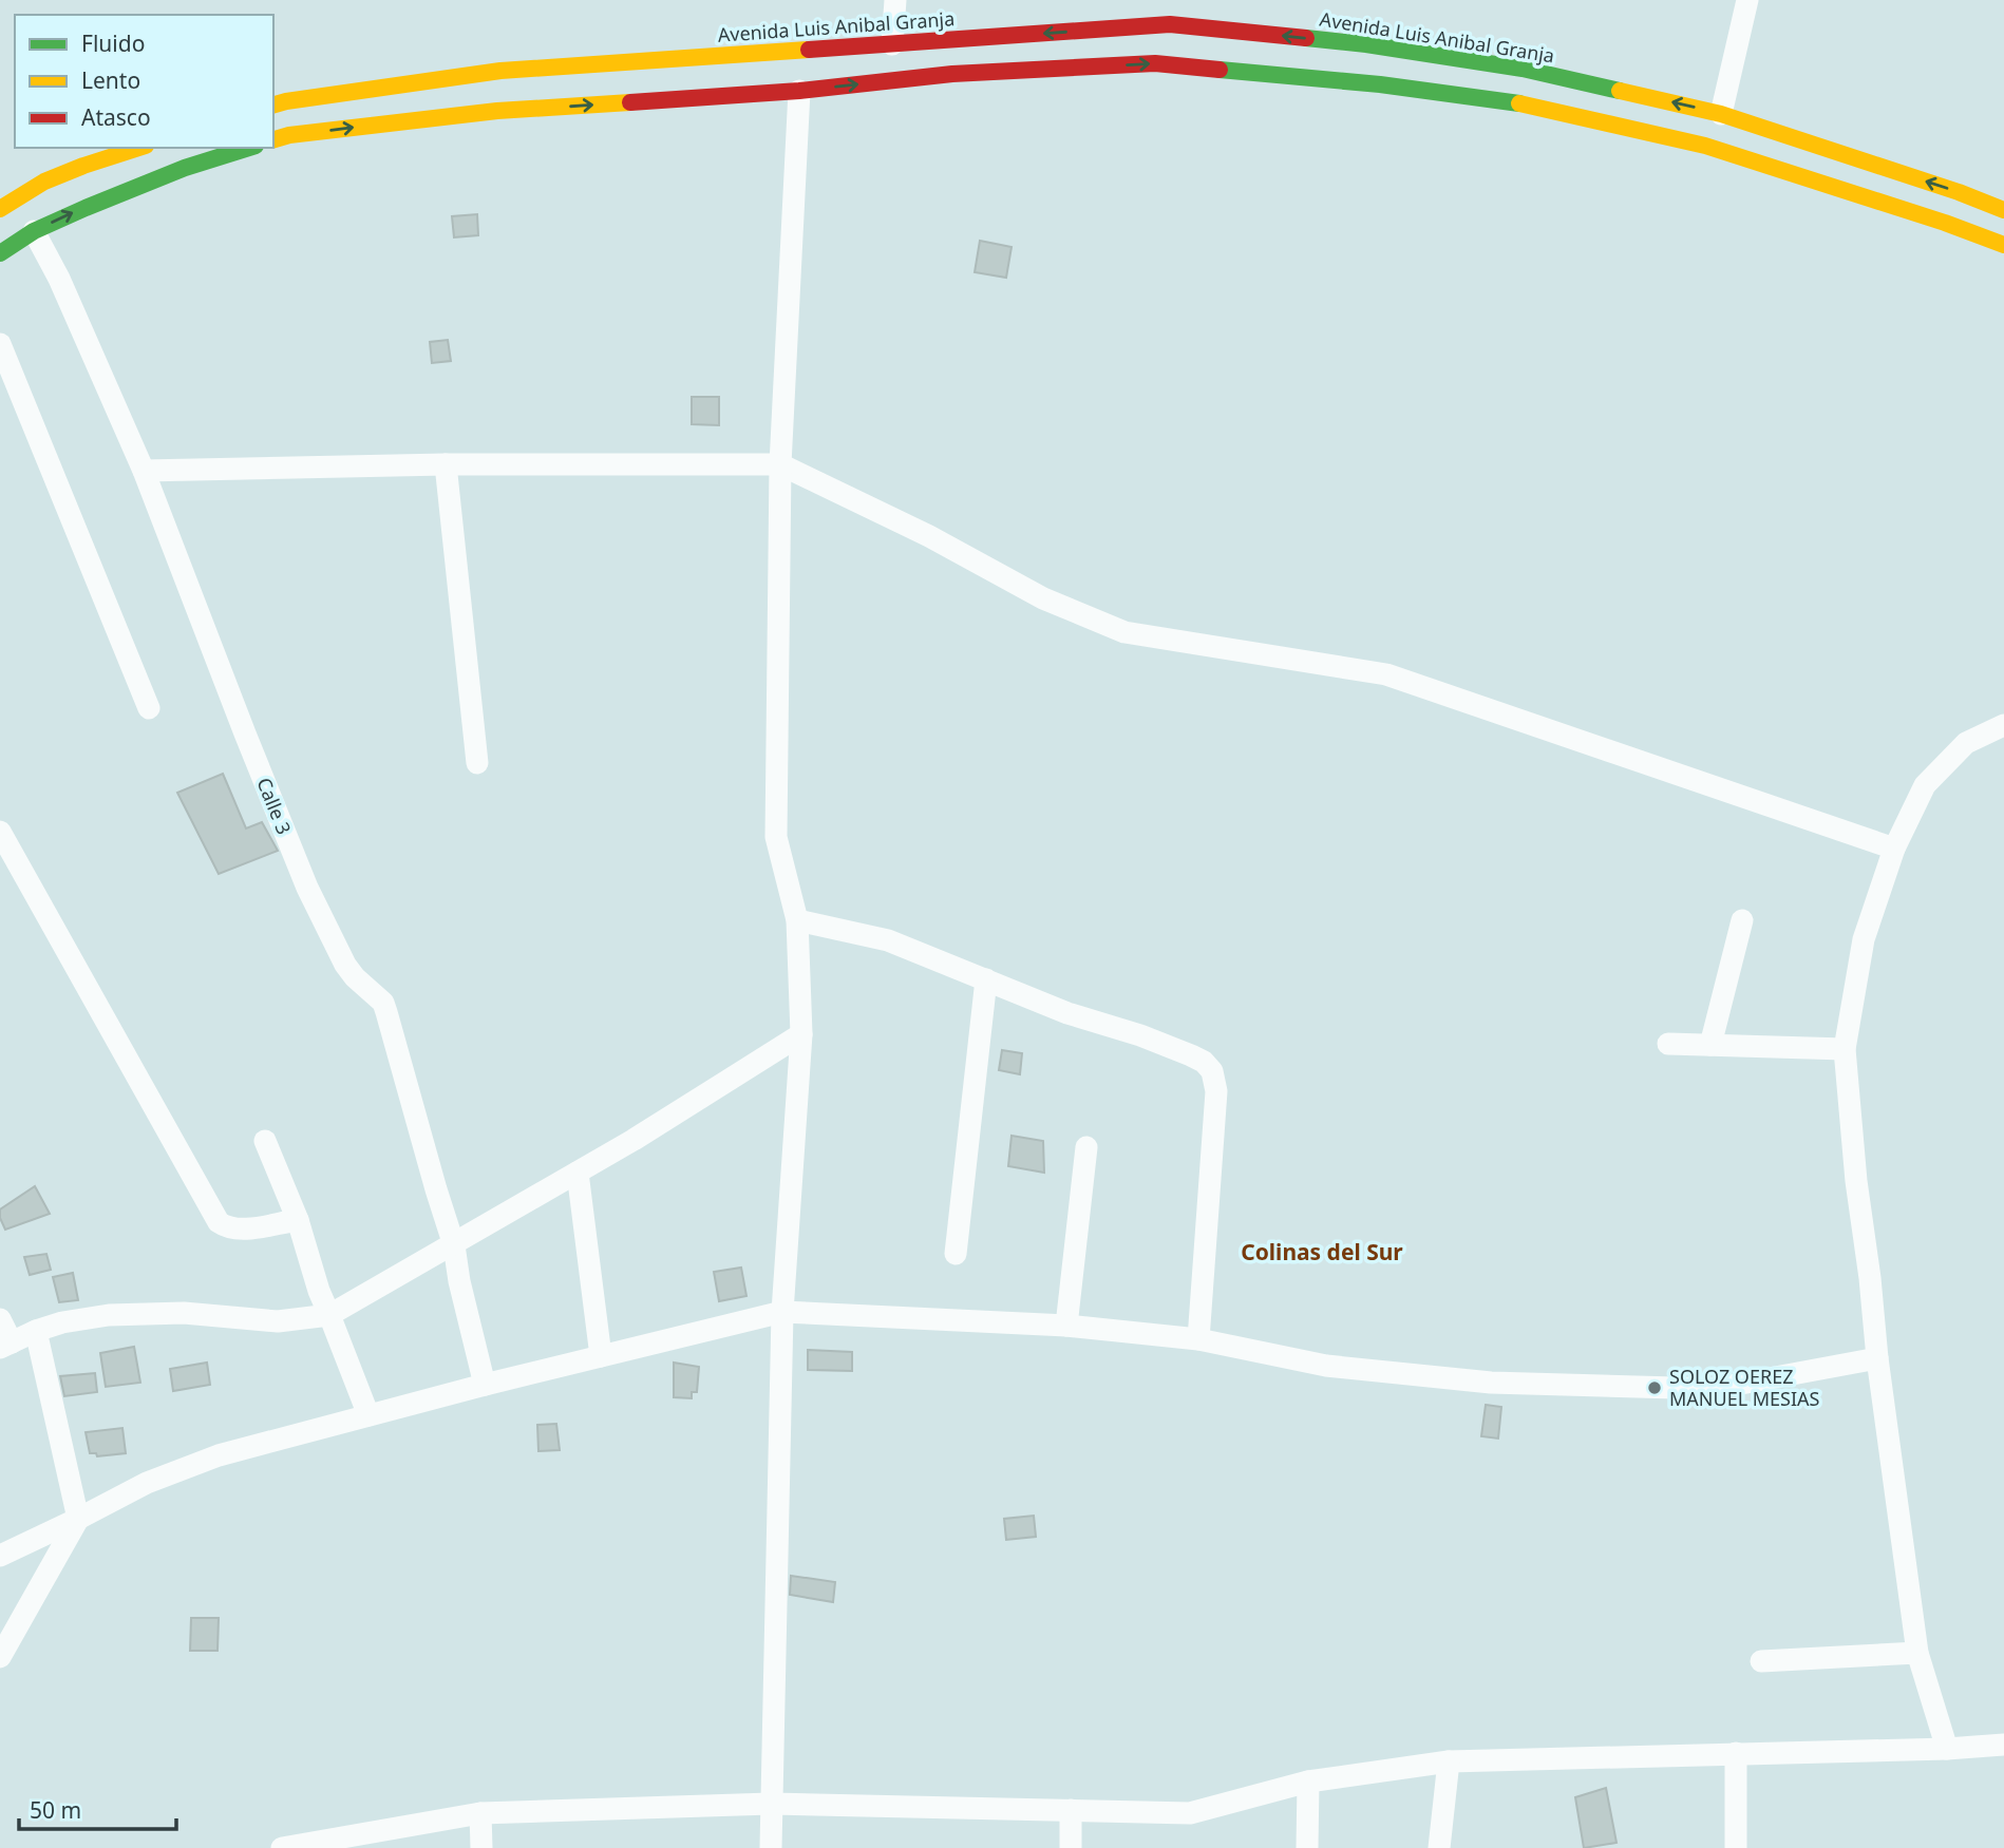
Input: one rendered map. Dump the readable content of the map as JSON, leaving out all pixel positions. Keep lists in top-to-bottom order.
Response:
{
  "streets": {
    "main road": ["Avenida Luis Anibal Granja"],
    "street": ["Calle 3"]
  },
  "districts": ["Colinas del Sur"],
  "places": ["SOLOZ OEREZ MANUEL MESIAS"],
  "legend": ["Fluido", "Lento", "Atasco"],
  "scale_bar": "50 m"
}
